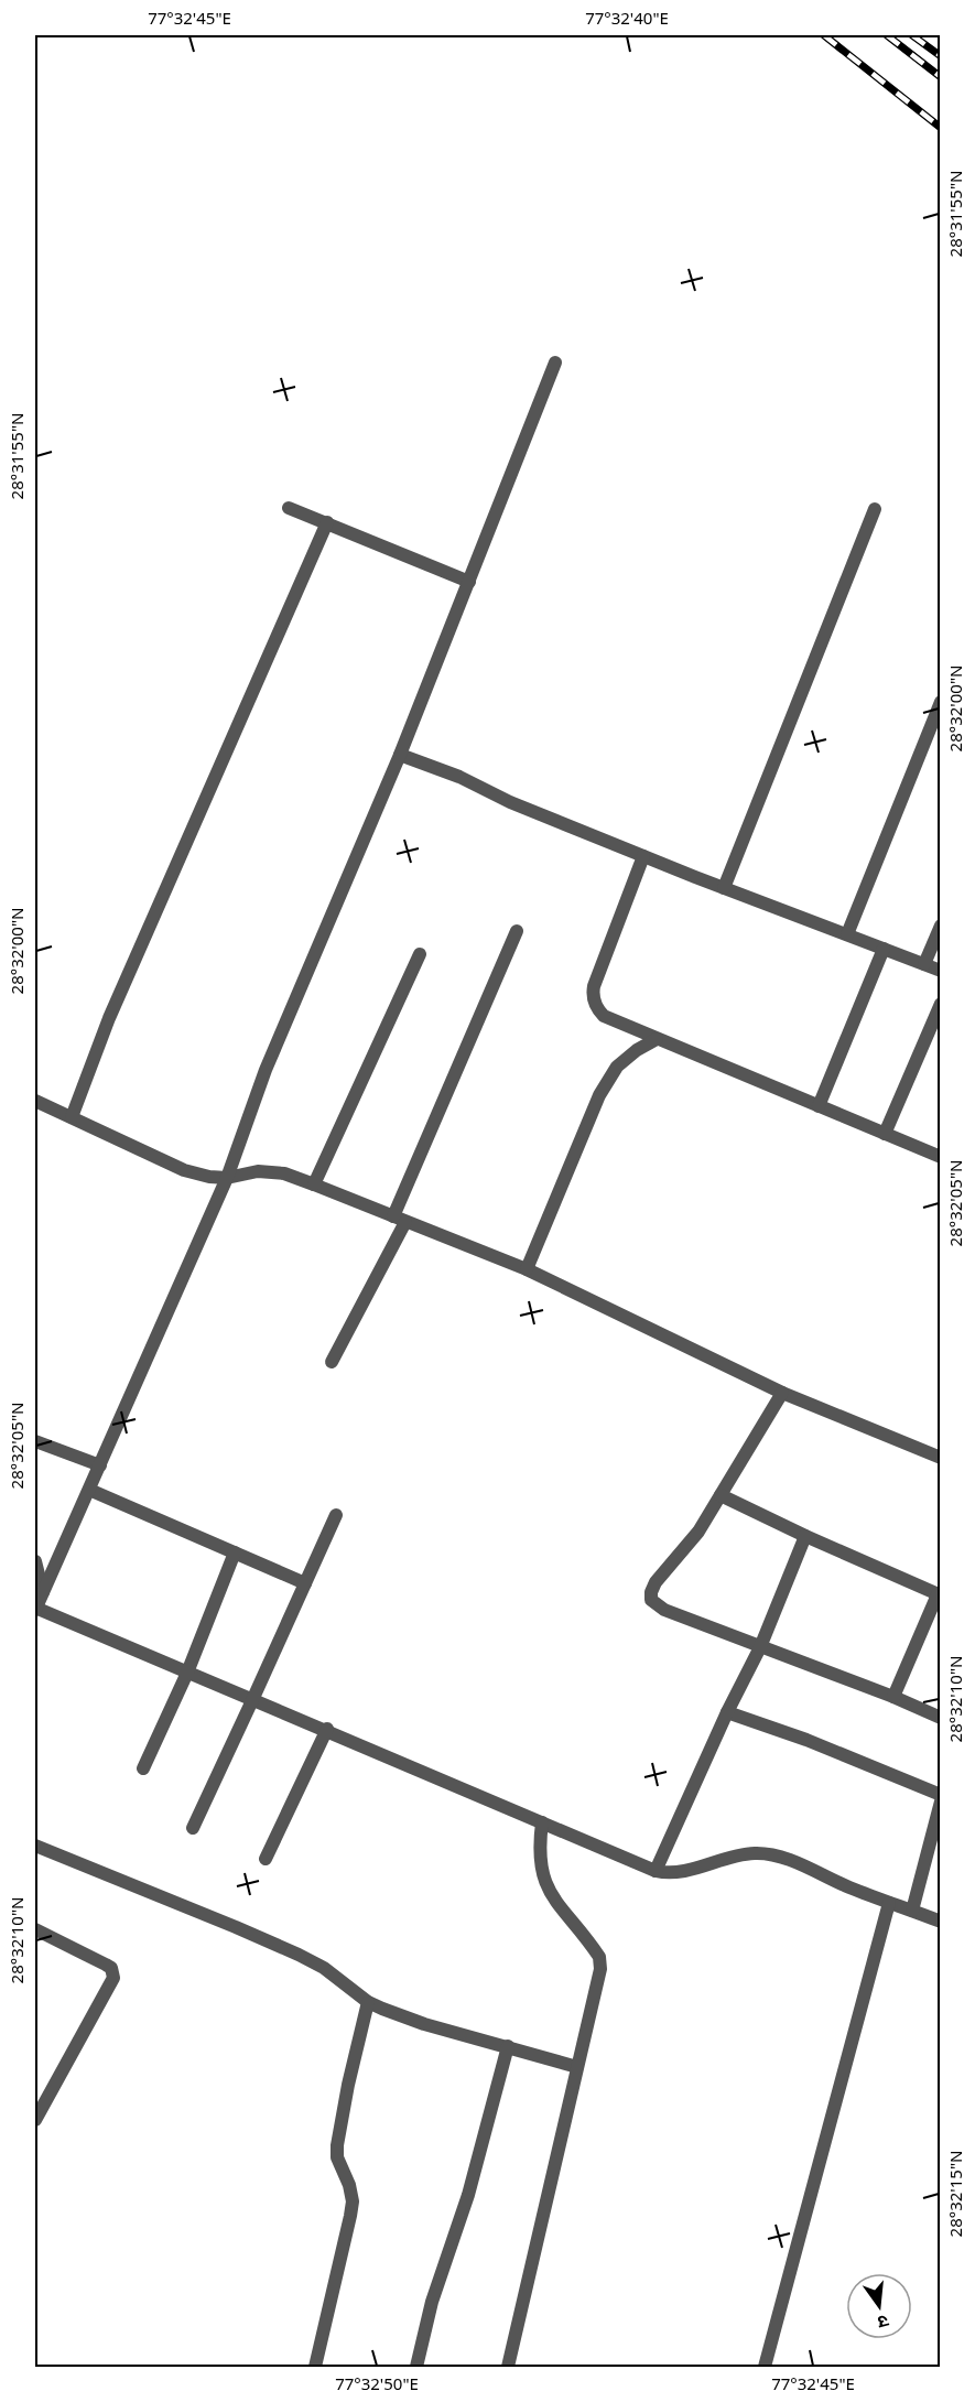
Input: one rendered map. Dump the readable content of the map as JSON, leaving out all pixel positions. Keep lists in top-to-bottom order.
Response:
{
  "north": "bottom",
  "coordinates": [
    "77°32'45\"E",
    "77°32'40\"E",
    "28°31'55\"N",
    "28°32'00\"N",
    "28°32'05\"N",
    "28°32'10\"N",
    "28°32'15\"N",
    "77°32'50\"E"
  ]
}
